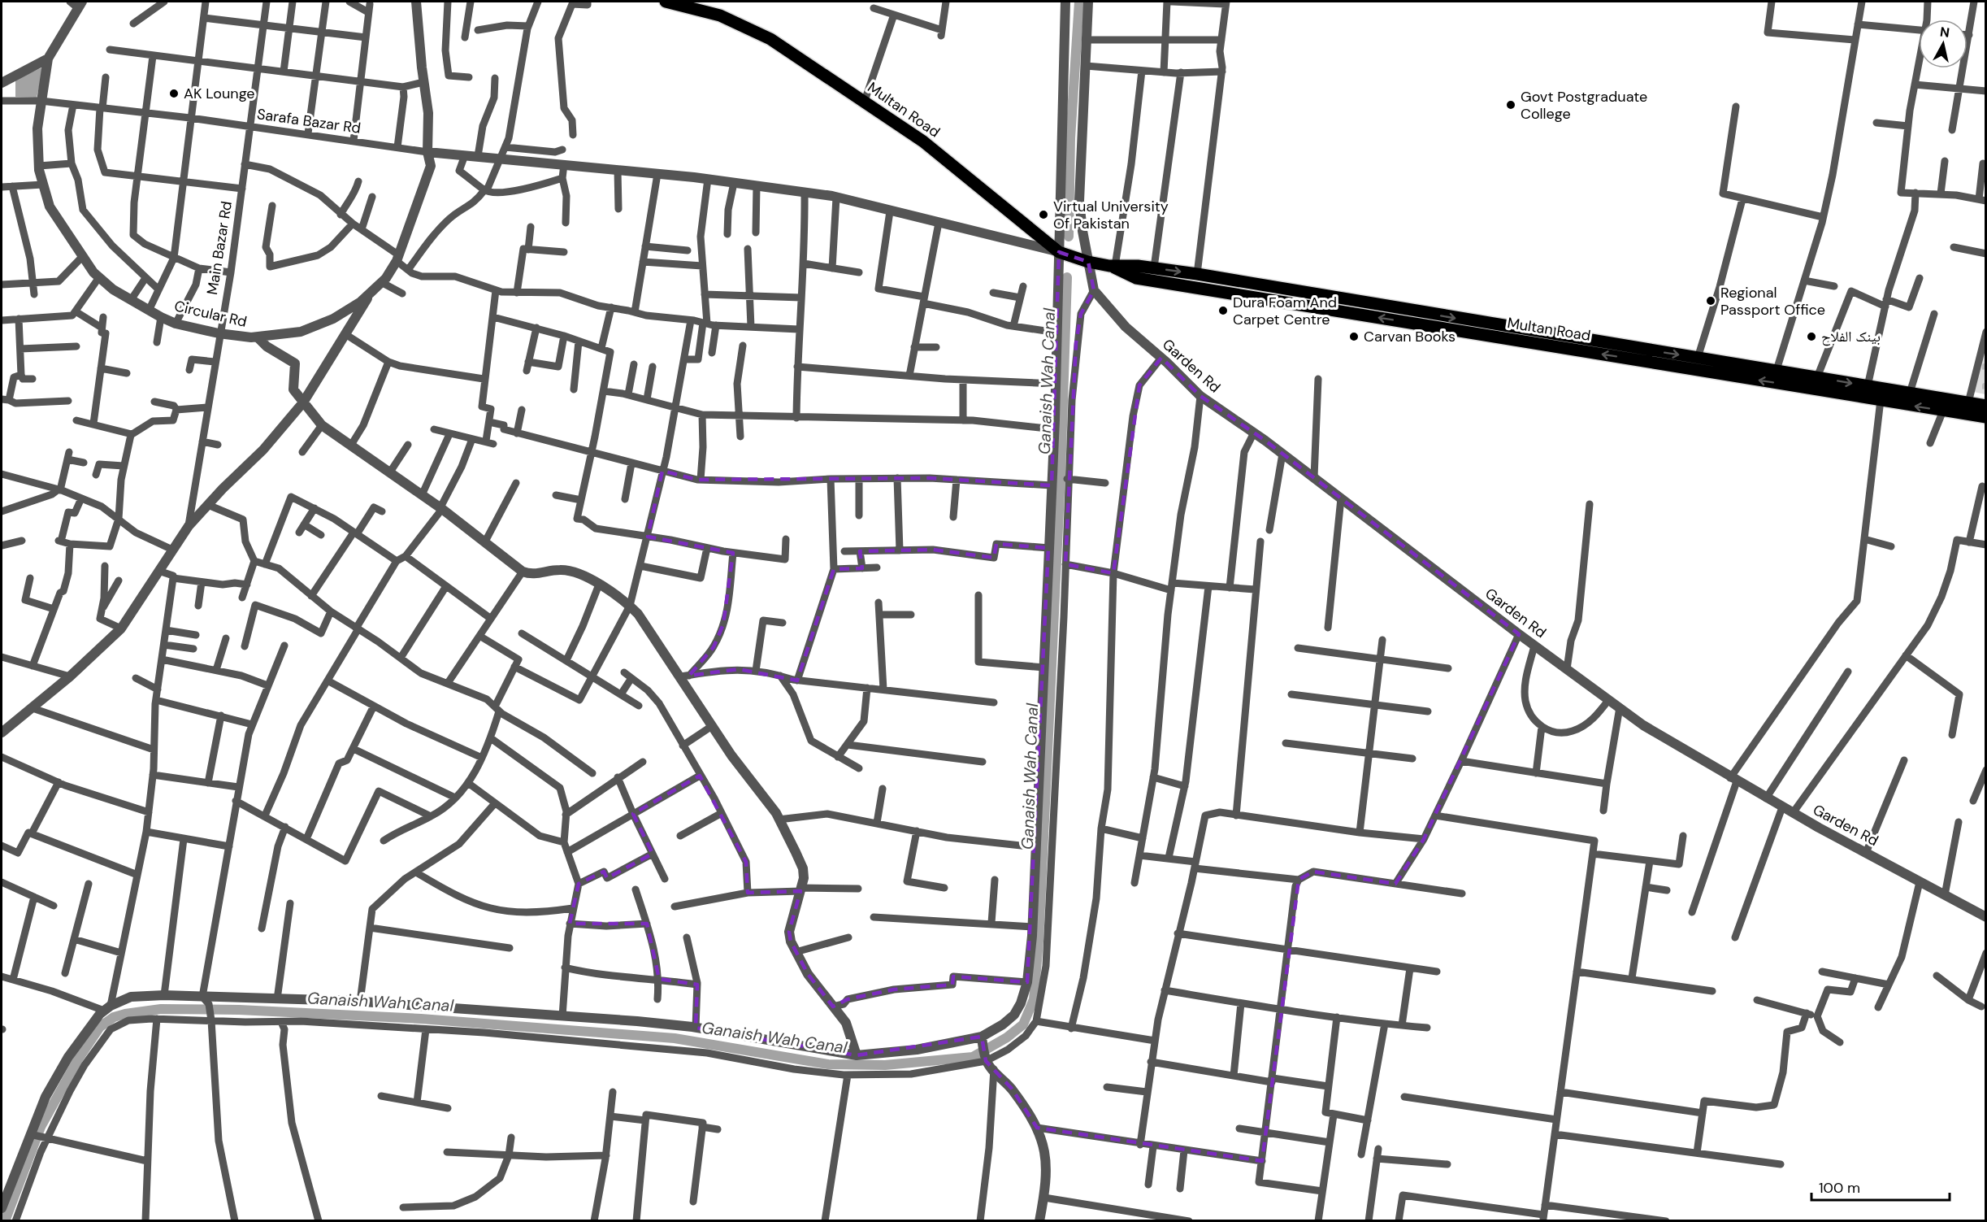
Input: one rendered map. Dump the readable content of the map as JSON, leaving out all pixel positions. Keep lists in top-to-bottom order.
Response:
{
  "streets": {
    "main road": ["Multan Road"],
    "street": [
      "Sarafa Bazar Rd",
      "Main Bazar Rd",
      "Circular Rd",
      "Garden Rd"
    ]
  },
  "crossings": [
    ["Multan Road", "Garden Rd"],
    ["Sarafa Bazar Rd", "Main Bazar Rd"],
    ["Sarafa Bazar Rd", "Circular Rd"],
    ["Main Bazar Rd", "Circular Rd"]
  ],
  "water": ["Ganaish Wah Canal"],
  "places": [
    "AK Lounge",
    "Govt Postgraduate College",
    "Virtual University Of Pakistan",
    "Regional Passport Office",
    "Dura Foam And Carpet Centre",
    "Carvan Books",
    "بینک الفلاح"
  ],
  "scale_bar": "100 m",
  "north": "top"
}
